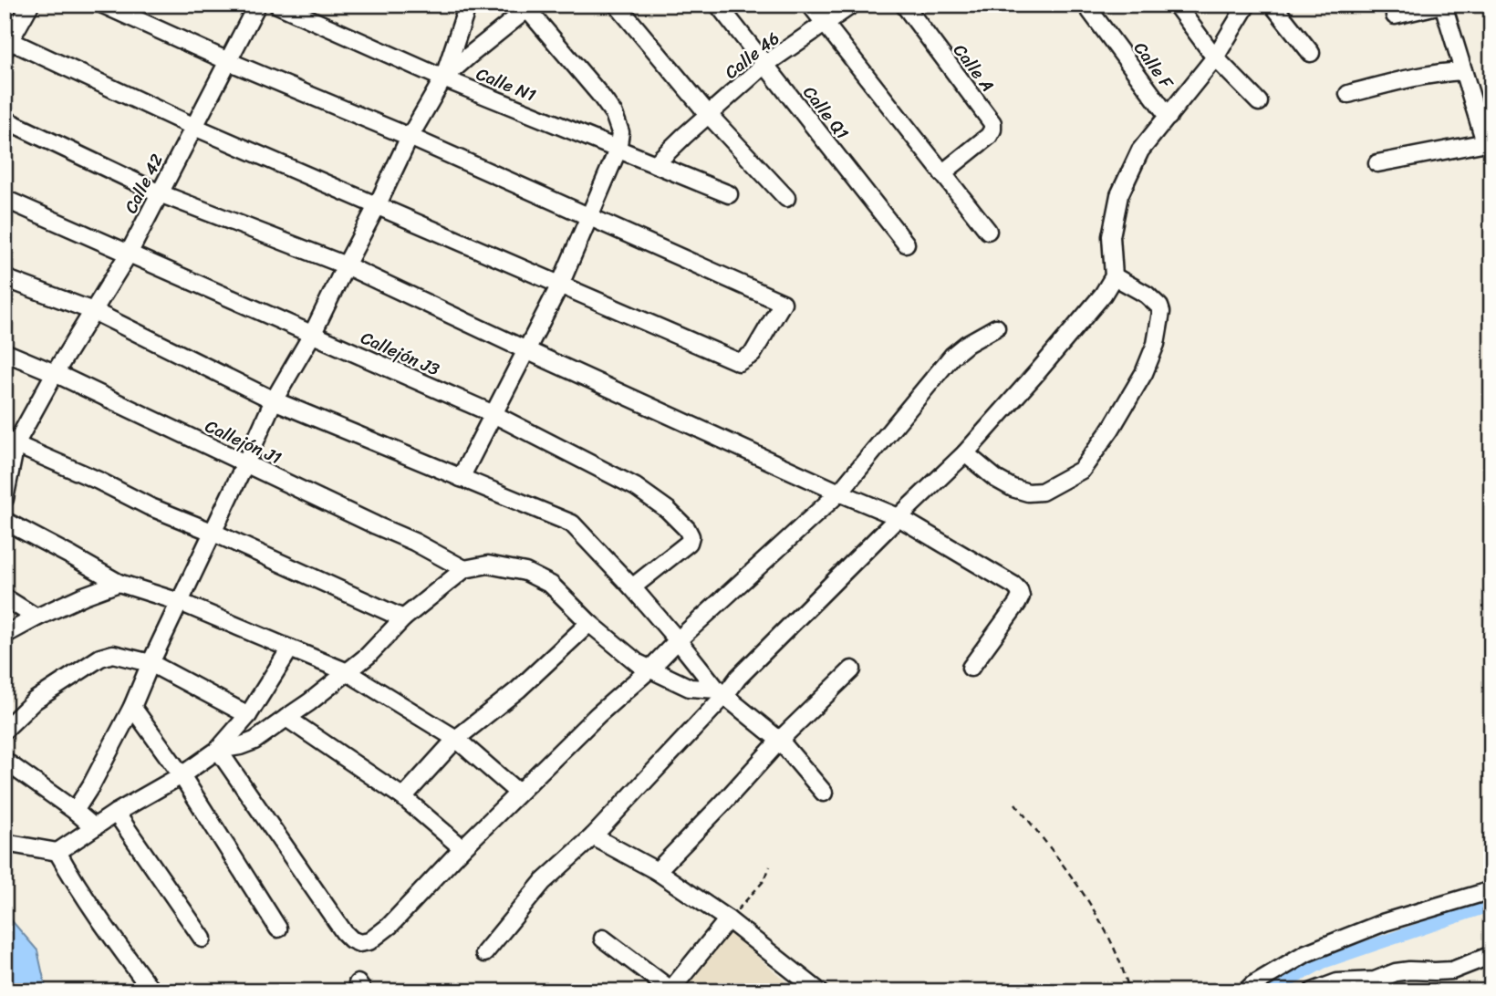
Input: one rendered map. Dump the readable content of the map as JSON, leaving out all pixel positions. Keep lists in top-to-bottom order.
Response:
{
  "streets": {
    "street": [
      "Calle 46",
      "Calle F",
      "Calle A",
      "Calle N1",
      "Calle Q1",
      "Calle 42",
      "Callejón J3",
      "Callejón J1"
    ]
  },
  "crossings": [
    ["Calle 46", "Calle Q1"],
    ["Calle 42", "Callejón J3"],
    ["Calle 42", "Callejón J1"]
  ]
}
